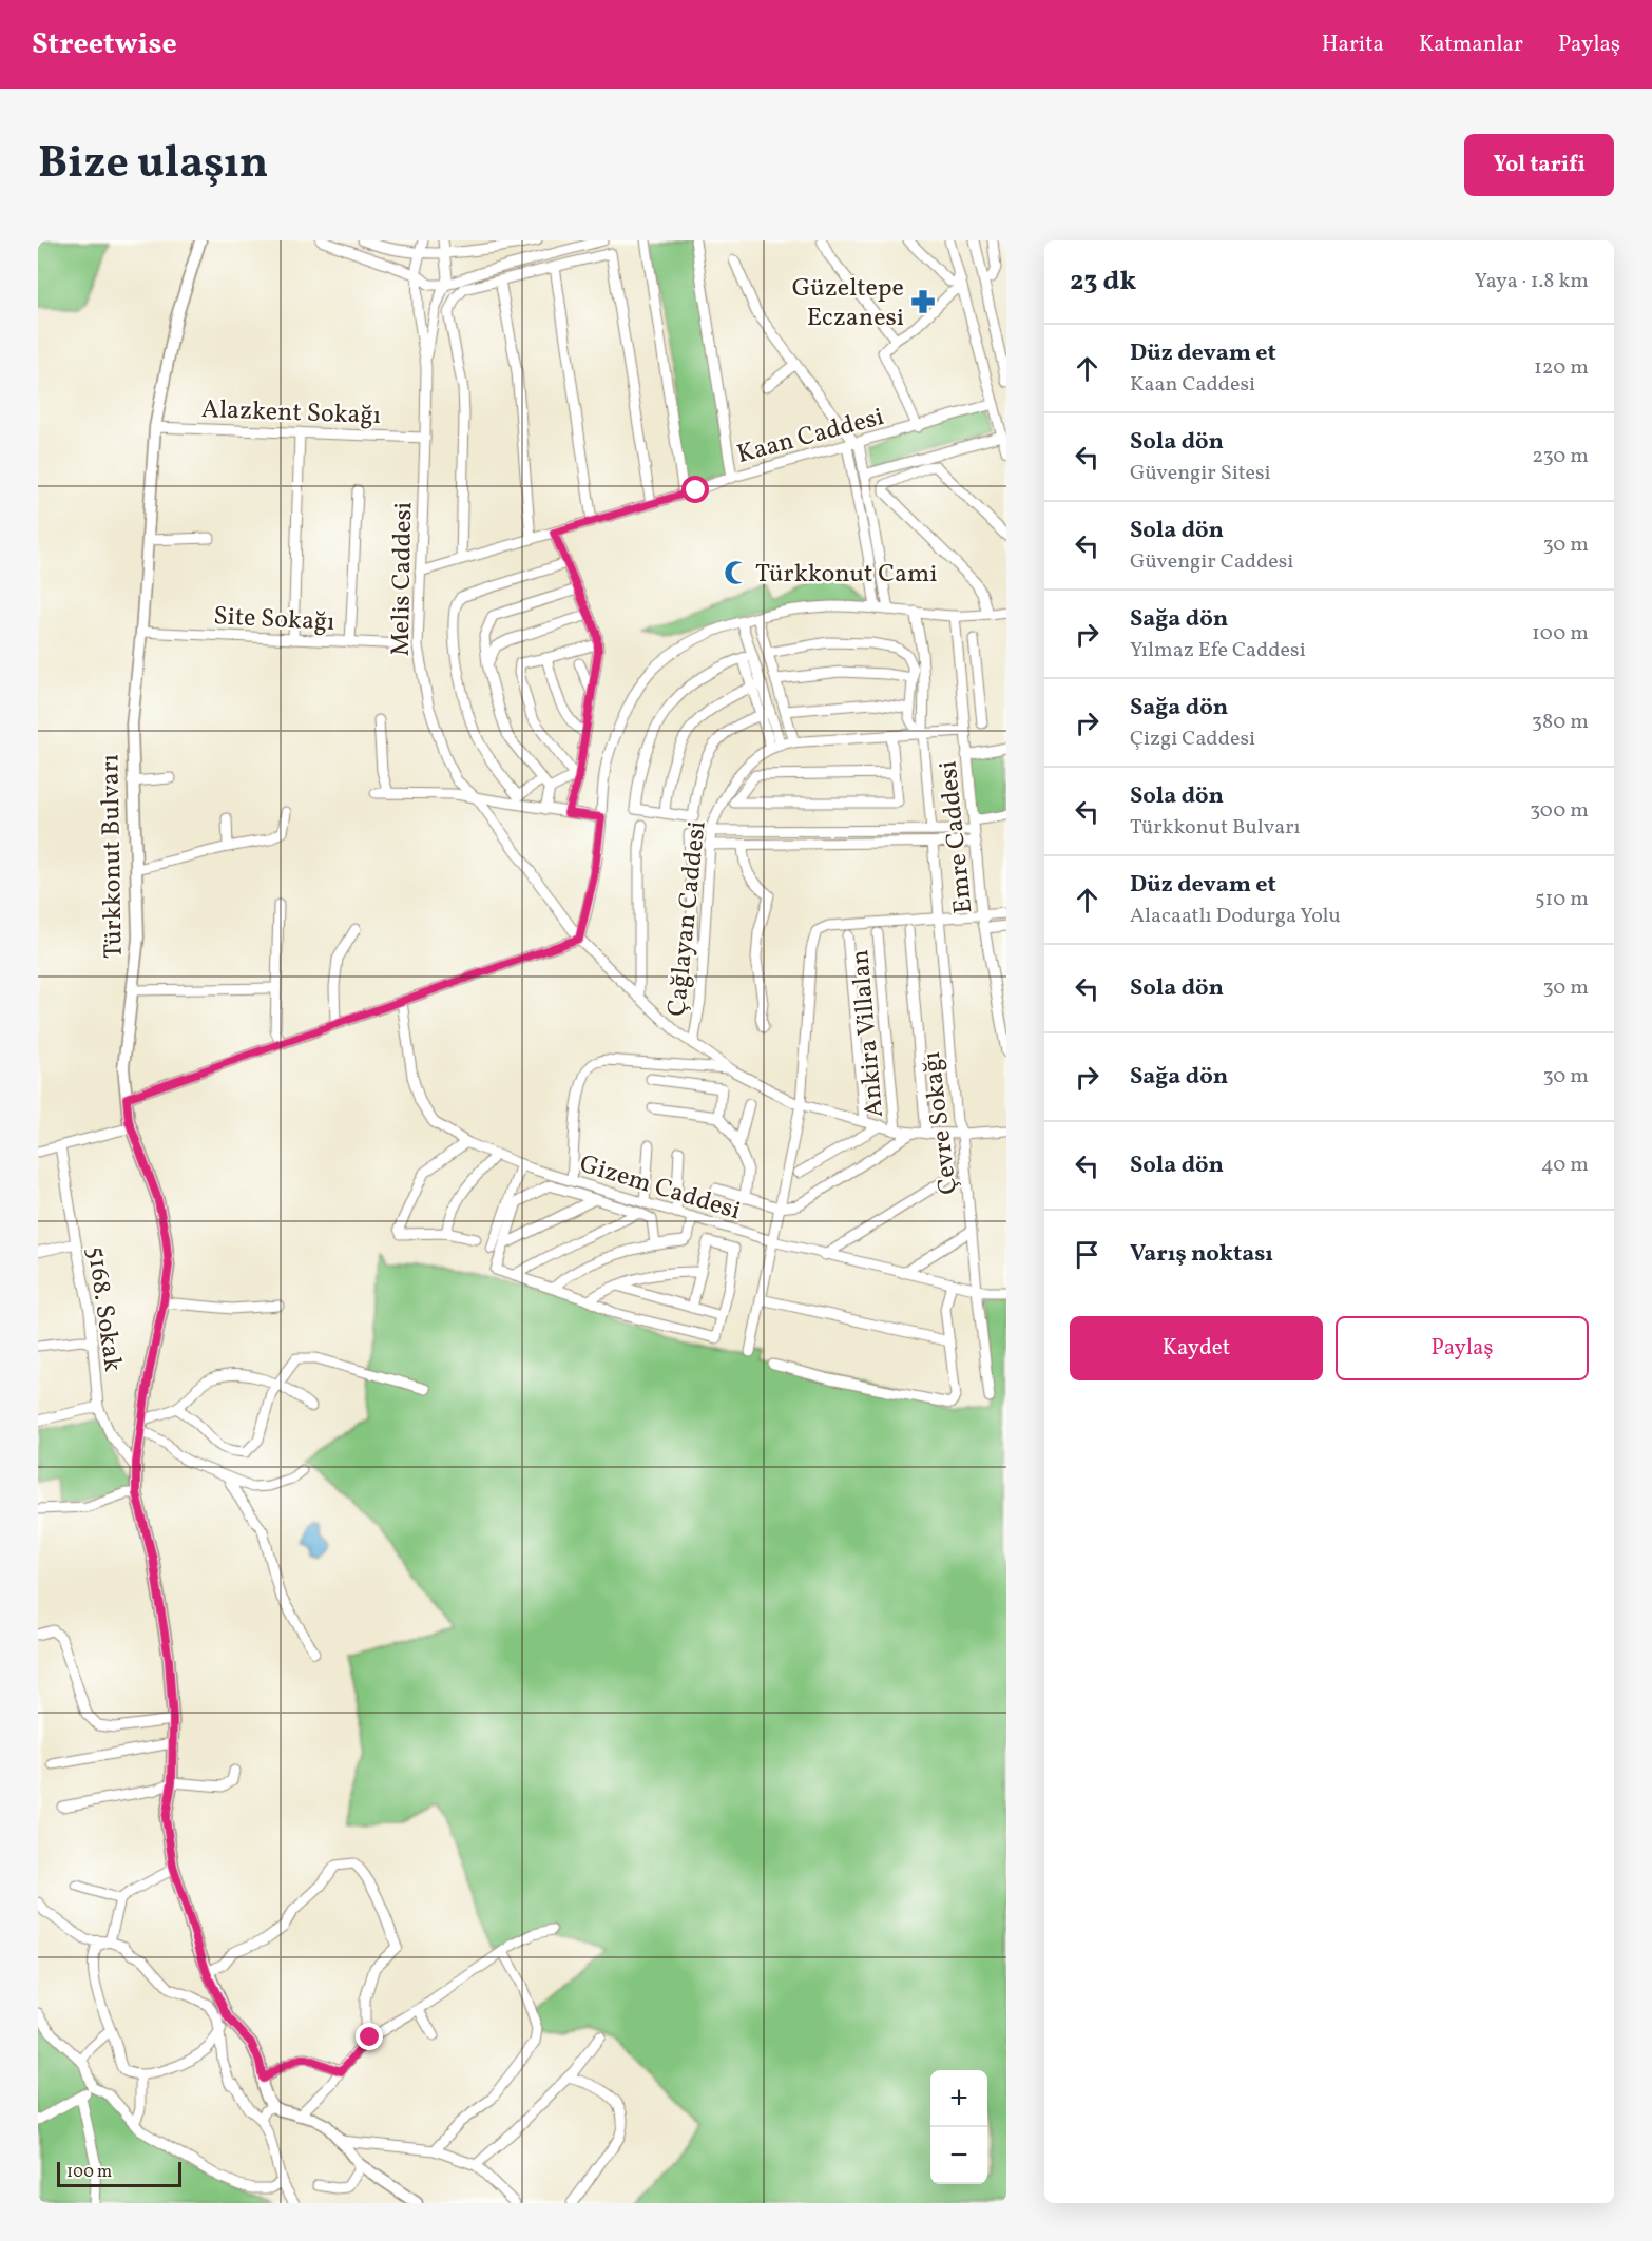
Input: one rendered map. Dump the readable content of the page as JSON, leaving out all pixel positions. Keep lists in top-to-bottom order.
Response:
{
  "streets": {
    "street": [
      "Alazkent Sokağı",
      "Kaan Caddesi",
      "Melis Caddesi",
      "Site Sokağı",
      "Emre Caddesi",
      "Türkkonut Bulvarı",
      "Çağlayan Caddesi",
      "Ankira Villalan",
      "Çevre Sokağı",
      "Gizem Caddesi",
      "5168. Sokak"
    ]
  },
  "crossings": [
    ["Alazkent Sokağı", "Melis Caddesi"],
    ["Alazkent Sokağı", "Türkkonut Bulvarı"],
    ["Kaan Caddesi", "Melis Caddesi"],
    ["Melis Caddesi", "Çağlayan Caddesi"],
    ["Melis Caddesi", "Ankira Villalan"],
    ["Melis Caddesi", "Çevre Sokağı"],
    ["Site Sokağı", "Türkkonut Bulvarı"],
    ["Emre Caddesi", "Çağlayan Caddesi"],
    ["Türkkonut Bulvarı", "5168. Sokak"],
    ["Çevre Sokağı", "Gizem Caddesi"]
  ],
  "places": {
    "pharmacy": ["Güzeltepe Eczanesi"],
    "mosque": ["Türkkonut Cami"]
  },
  "scale_bar": "100 m",
  "page": {
    "header": "Streetwise",
    "nav": ["Harita", "Katmanlar", "Paylaş"],
    "title": "Bize ulaşın",
    "buttons": [
      "Yol tarifi",
      ["Kaydet", "Paylaş"]
    ],
    "heading": ["23 dk", "Yaya · 1.8 km"],
    "list": [
      ["Düz devam et", "Kaan Caddesi", "120 m"],
      ["Sola dön", "Güvengir Sitesi", "230 m"],
      ["Sola dön", "Güvengir Caddesi", "30 m"],
      ["Sağa dön", "Yılmaz Efe Caddesi", "100 m"],
      ["Sağa dön", "Çizgi Caddesi", "380 m"],
      ["Sola dön", "Türkkonut Bulvarı", "300 m"],
      ["Düz devam et", "Alacaatlı Dodurga Yolu", "510 m"],
      ["Sola dön", "30 m"],
      ["Sağa dön", "30 m"],
      ["Sola dön", "40 m"],
      "Varış noktası"
    ],
    "map_buttons": ["+", "−"],
    "scale": "100 m"
  }
}
